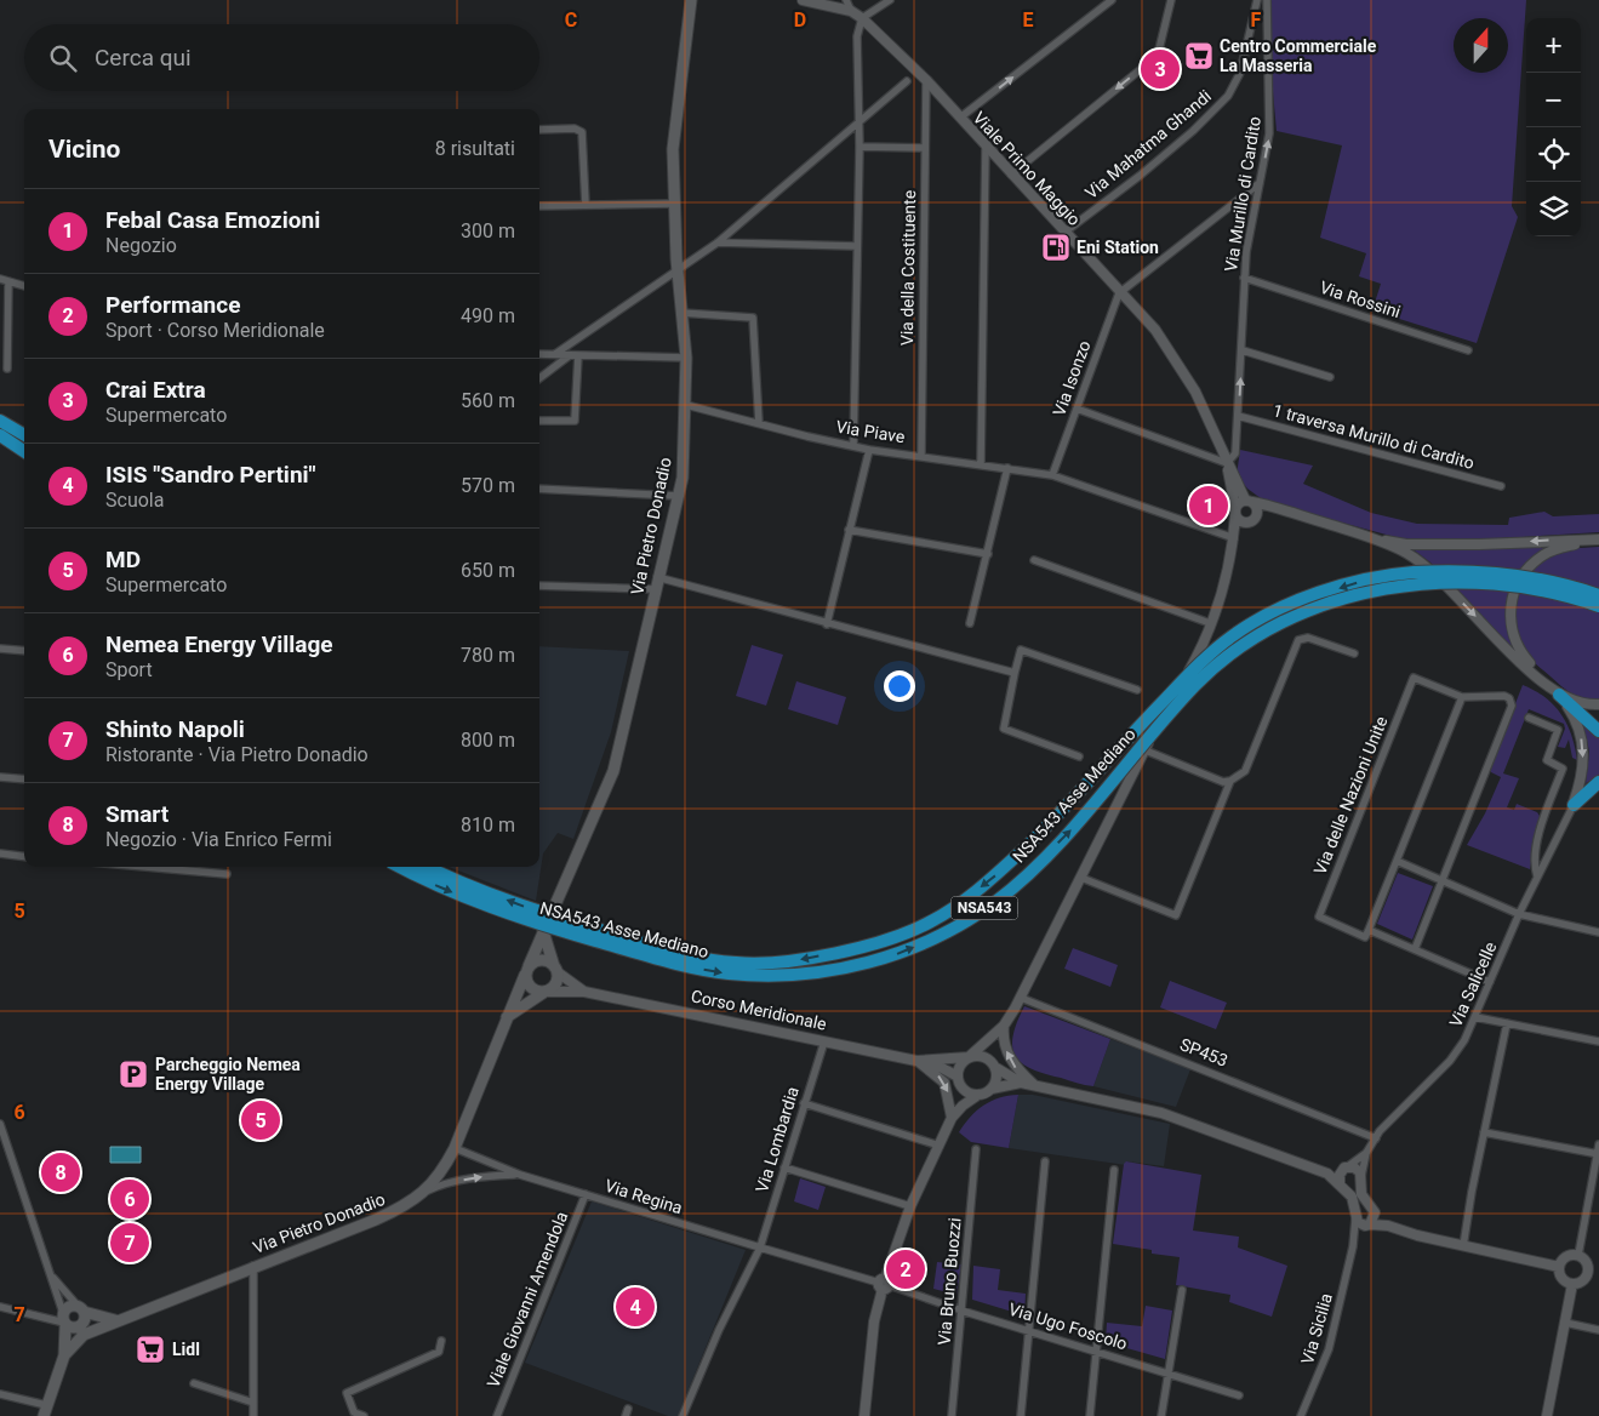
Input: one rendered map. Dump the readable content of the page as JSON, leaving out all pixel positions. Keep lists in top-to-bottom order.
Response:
{
  "streets": {
    "highway": ["NSA543 Asse Mediano", "NSA543"],
    "main road": ["Via Pietro Donadio"],
    "street": [
      "Via Mahatma Ghandi",
      "Viale Primo Maggio",
      "Via Murillo di Cardito",
      "Via della Costituente",
      "Via Rossini",
      "Via Isonzo",
      "Via Piave",
      "1 traversa Murillo di Cardito",
      "Via delle Nazioni Unite",
      "Via Salicelle",
      "Corso Meridionale",
      "SP453",
      "Via Lombardia",
      "Via Regina",
      "Via Bruno Buozzi",
      "Viale Giovanni Amendola",
      "Via Ugo Foscolo",
      "Via Sicilia"
    ]
  },
  "crossings": [
    ["Via Mahatma Ghandi", "Viale Primo Maggio"],
    ["Viale Primo Maggio", "Via Murillo di Cardito"],
    ["Viale Primo Maggio", "Via della Costituente"],
    ["Viale Primo Maggio", "Via Isonzo"],
    ["Via Murillo di Cardito", "Via Rossini"],
    ["Via Murillo di Cardito", "1 traversa Murillo di Cardito"],
    ["Via della Costituente", "Via Piave"],
    ["Via Isonzo", "Via Piave"],
    ["Via Piave", "Via Pietro Donadio"],
    ["Via Pietro Donadio", "Via Regina"],
    ["Via delle Nazioni Unite", "Via Salicelle"],
    ["Via Salicelle", "SP453"],
    ["Corso Meridionale", "Via Lombardia"],
    ["Via Lombardia", "Via Regina"],
    ["Via Regina", "Viale Giovanni Amendola"],
    ["Via Bruno Buozzi", "Via Ugo Foscolo"]
  ],
  "one_way": ["Via Murillo di Cardito"],
  "places": {
    "supermarket": ["Centro Commerciale La Masseria", "Lidl"],
    "fuel station": ["Eni Station"],
    "parking": ["Parcheggio Nemea Energy Village"]
  },
  "north": "top",
  "page": {
    "map_buttons": ["+", "−"],
    "search": "Cerca qui",
    "pins": [
      "3",
      "1",
      "5",
      "8",
      "6",
      "7",
      "2",
      "4"
    ],
    "heading": ["Vicino", "8 risultati"],
    "list": [
      {
        "mark": "1",
        "name": "Febal Casa Emozioni",
        "note": "Negozio",
        "value": "300 m"
      },
      {
        "mark": "2",
        "name": "Performance",
        "note": "Sport · Corso Meridionale",
        "value": "490 m"
      },
      {
        "mark": "3",
        "name": "Crai Extra",
        "note": "Supermercato",
        "value": "560 m"
      },
      {
        "mark": "4",
        "name": "ISIS \"Sandro Pertini\"",
        "note": "Scuola",
        "value": "570 m"
      },
      {
        "mark": "5",
        "name": "MD",
        "note": "Supermercato",
        "value": "650 m"
      },
      {
        "mark": "6",
        "name": "Nemea Energy Village",
        "note": "Sport",
        "value": "780 m"
      },
      {
        "mark": "7",
        "name": "Shinto Napoli",
        "note": "Ristorante · Via Pietro Donadio",
        "value": "800 m"
      },
      {
        "mark": "8",
        "name": "Smart",
        "note": "Negozio · Via Enrico Fermi",
        "value": "810 m"
      }
    ]
  },
  "grid": {
    "columns": [
      "C",
      "D",
      "E",
      "F"
    ],
    "rows": ["5", "6", "7"]
  }
}
